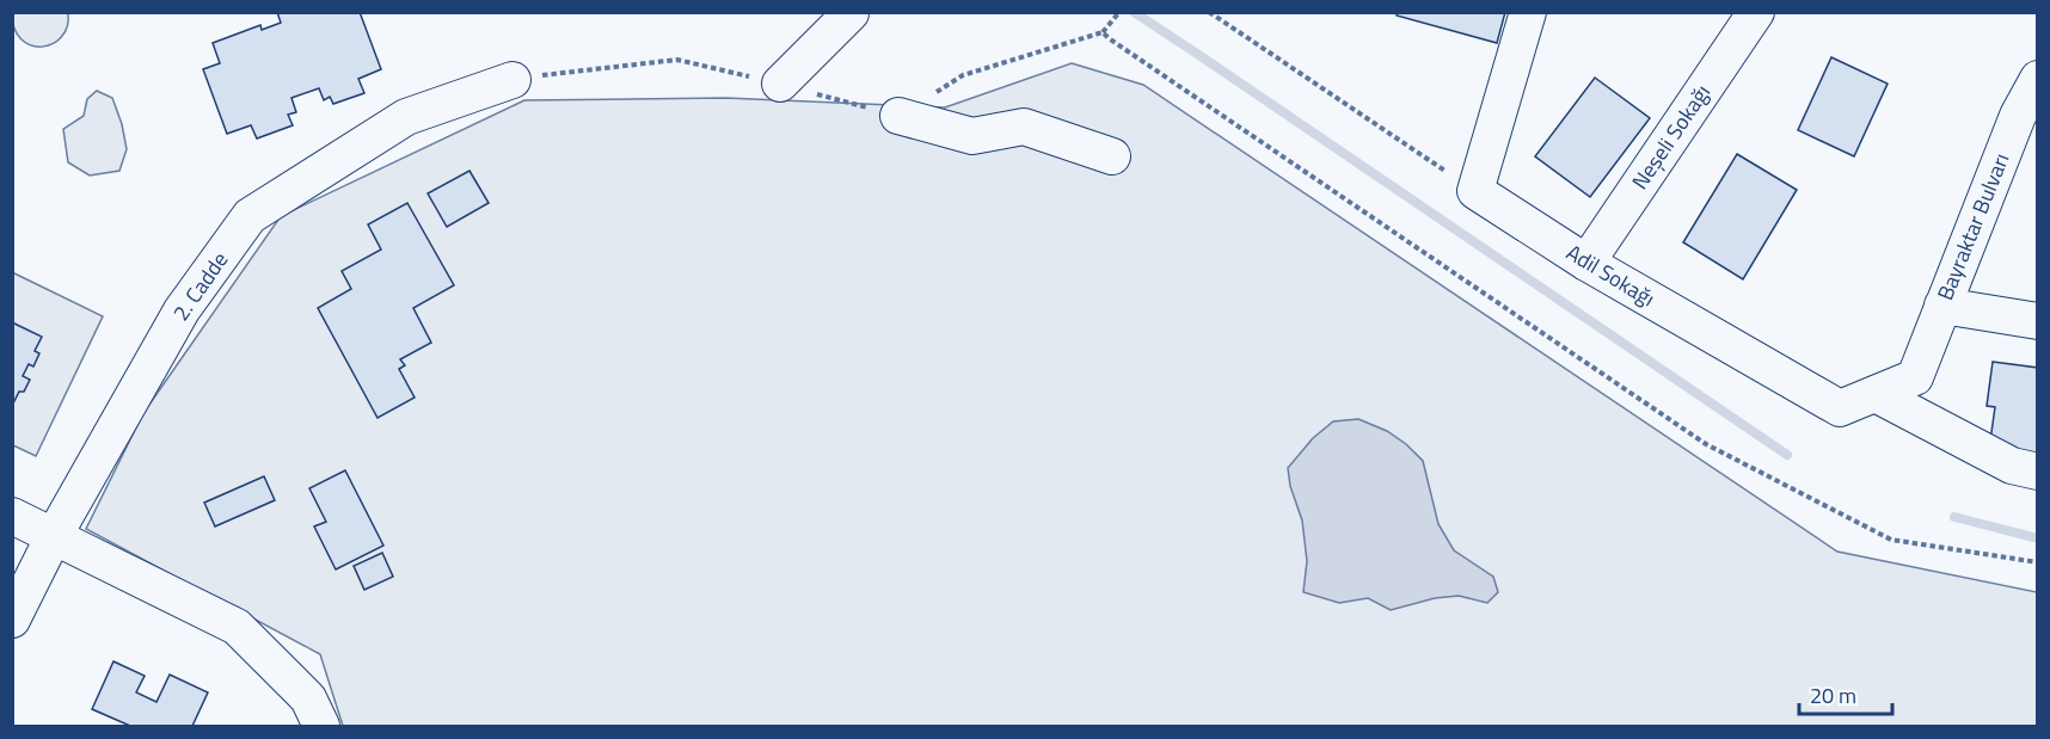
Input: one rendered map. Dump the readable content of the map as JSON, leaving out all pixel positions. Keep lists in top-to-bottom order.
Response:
{
  "streets": {
    "street": [
      "Neşeli Sokağı",
      "Bayraktar Bulvarı",
      "Adil Sokağı",
      "2. Cadde"
    ]
  },
  "crossings": [
    ["Neşeli Sokağı", "Adil Sokağı"],
    ["Bayraktar Bulvarı", "Adil Sokağı"]
  ],
  "scale_bar": "20 m"
}
